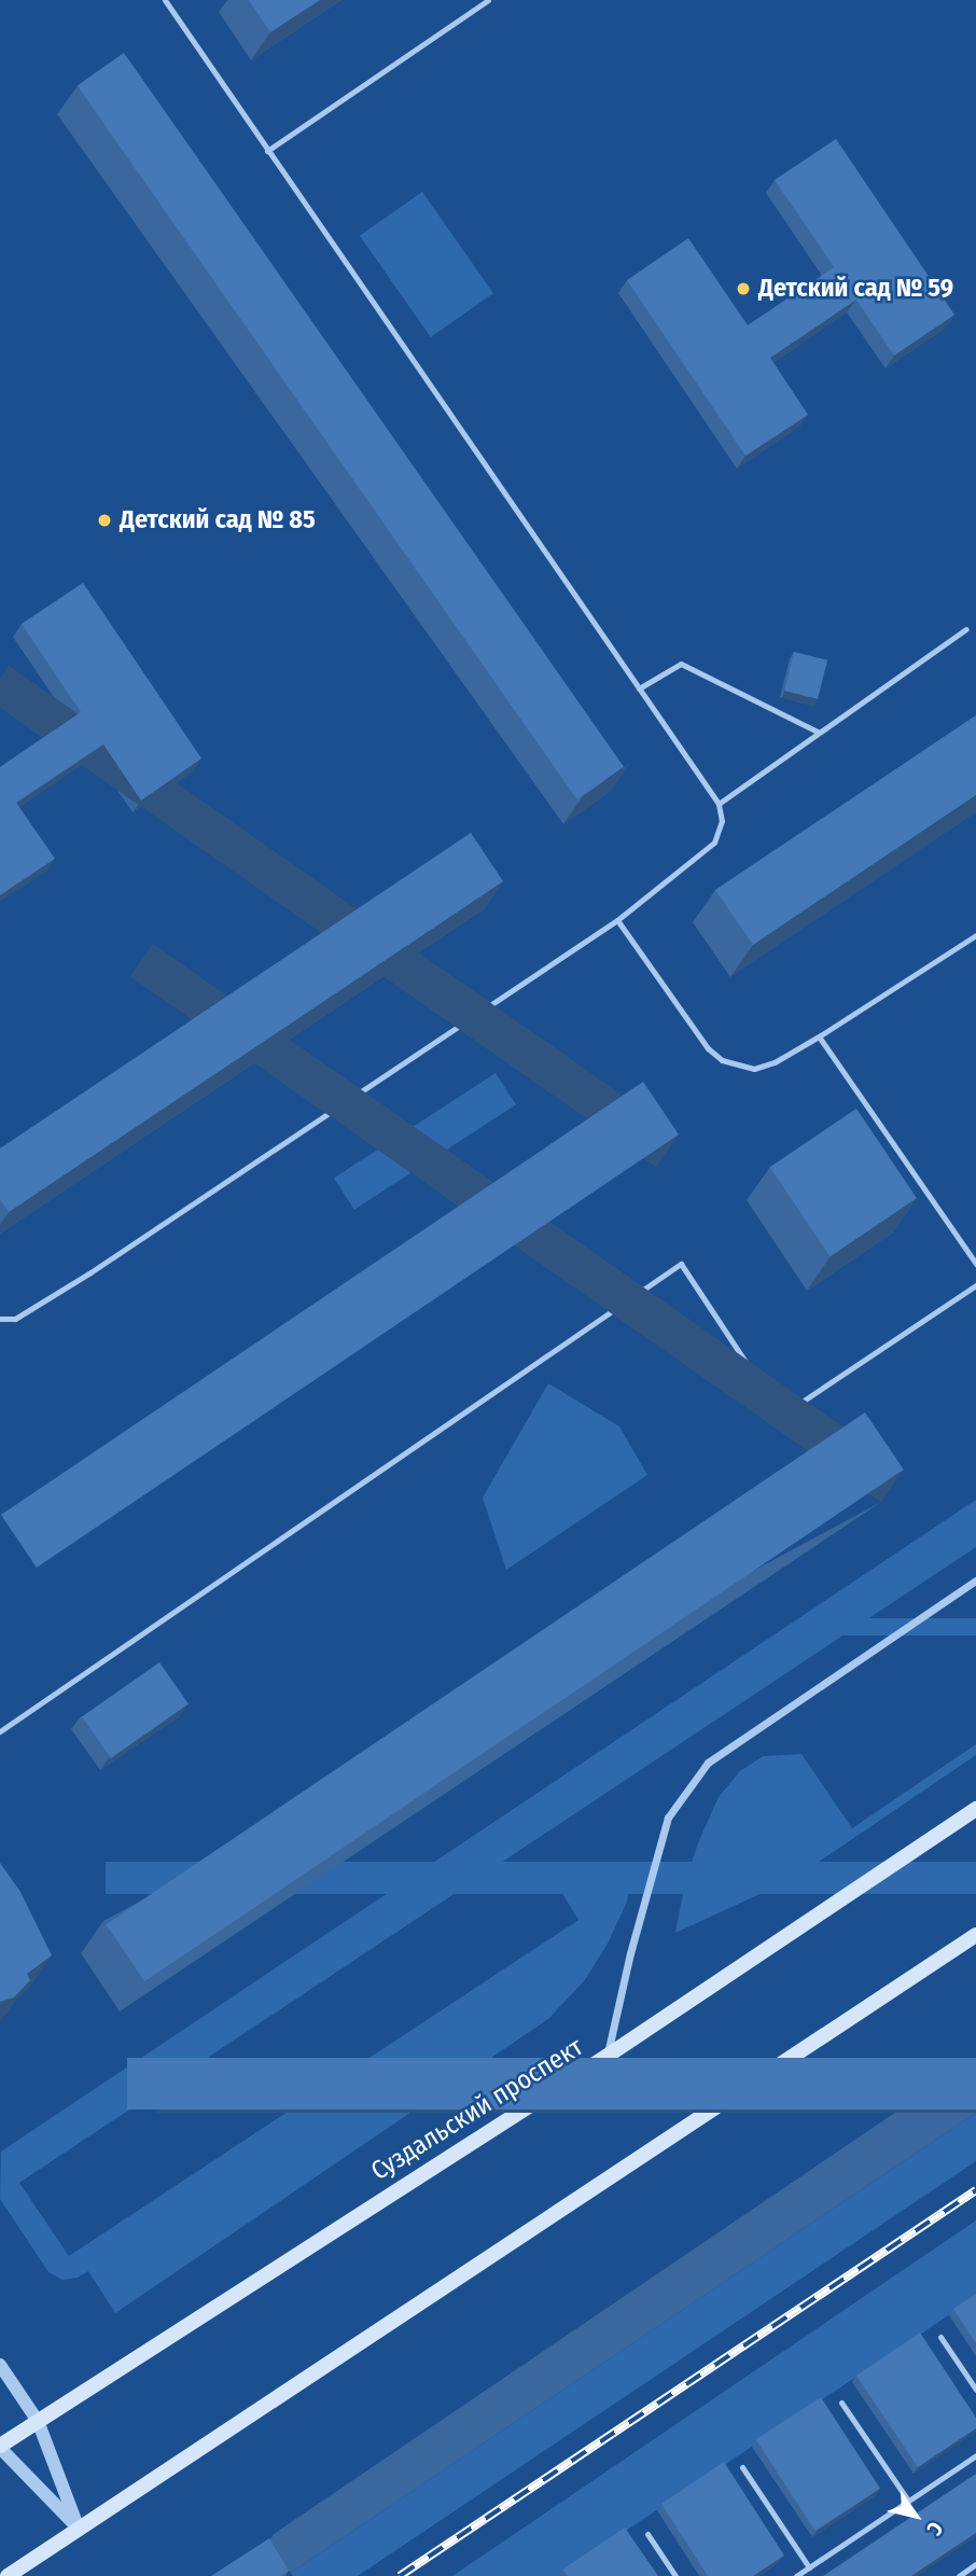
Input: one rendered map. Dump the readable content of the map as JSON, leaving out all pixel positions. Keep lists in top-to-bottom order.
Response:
{
  "streets": {
    "main road": ["Суздальский проспект"]
  },
  "places": ["Детский сад № 59", "Детский сад № 85"],
  "north": "bottom right"
}
